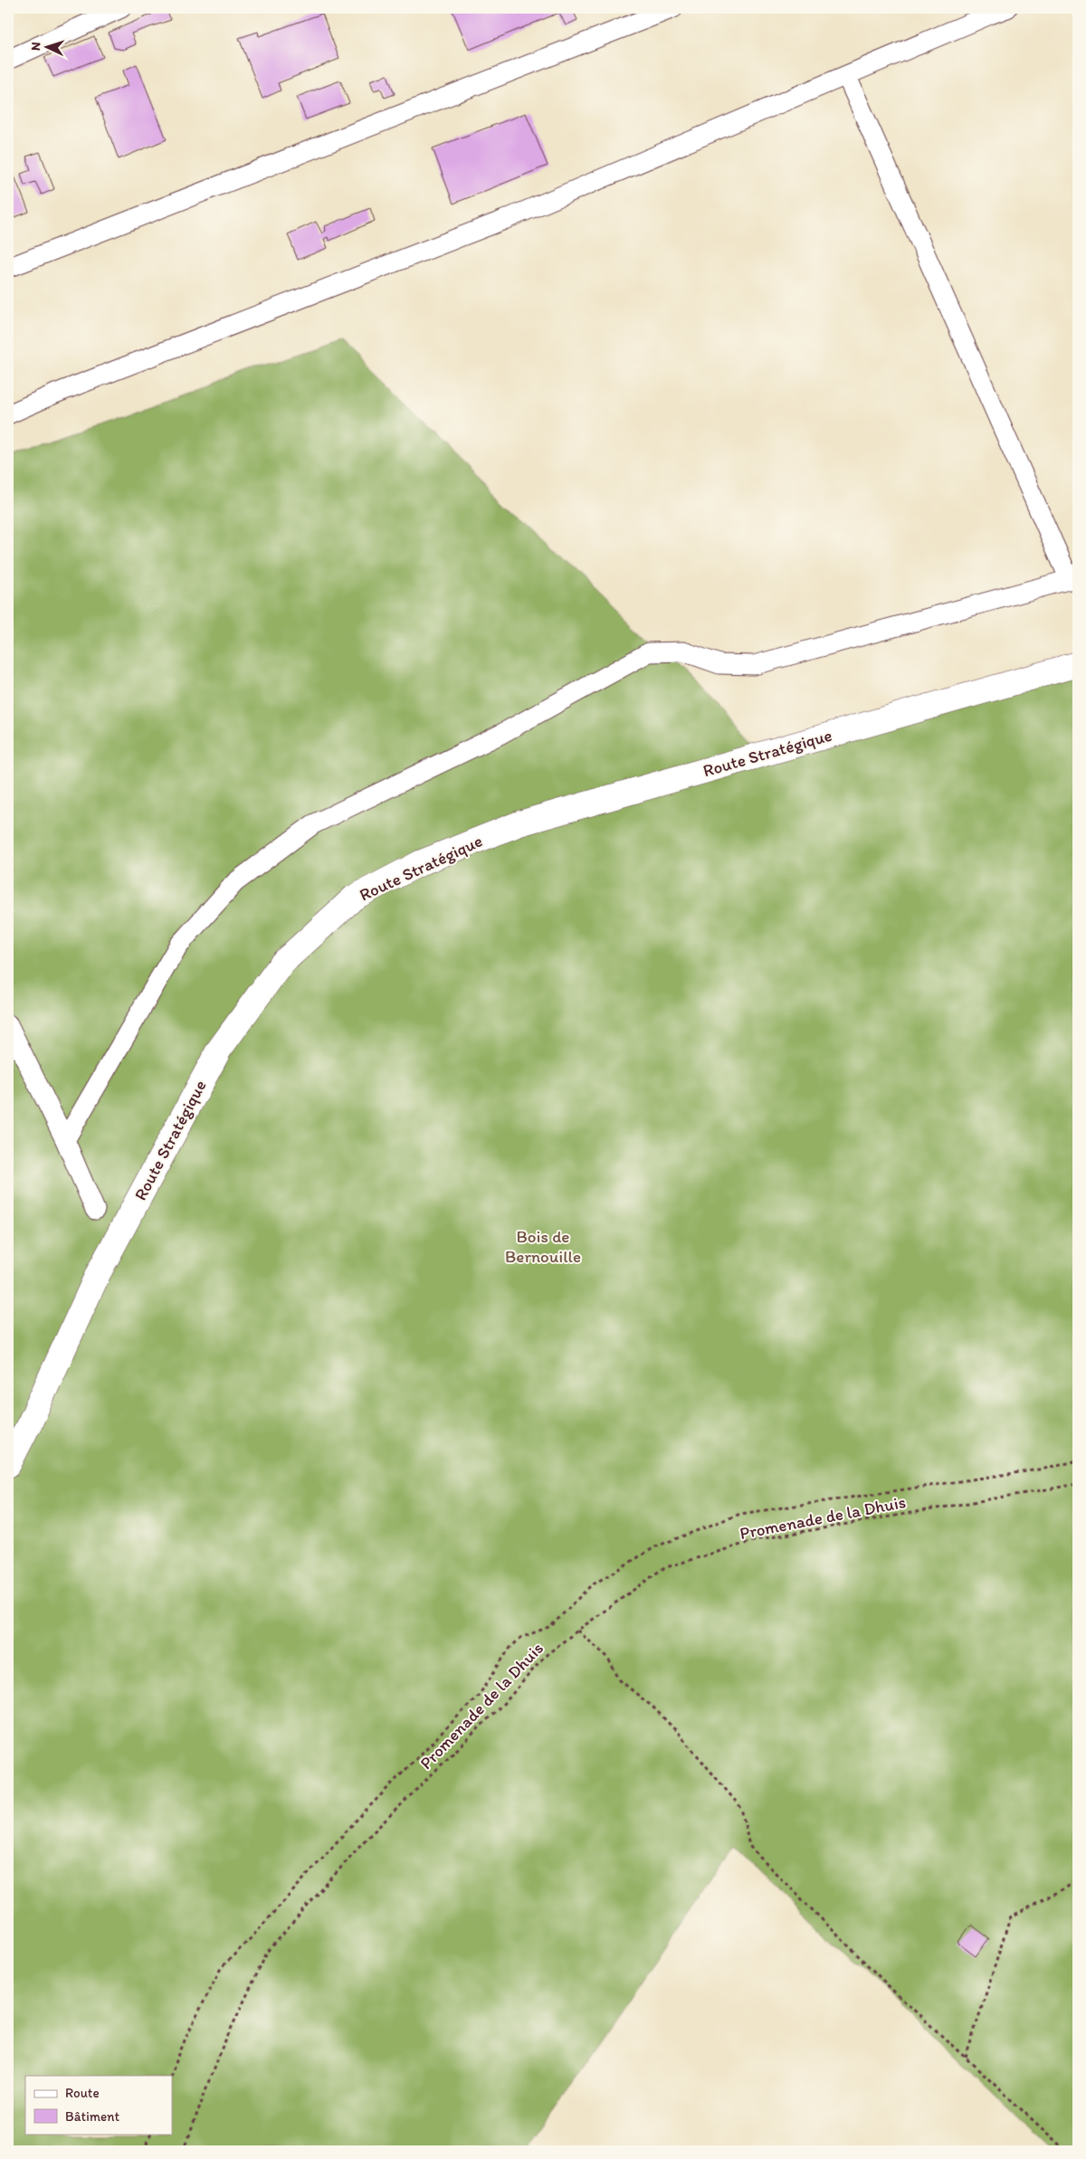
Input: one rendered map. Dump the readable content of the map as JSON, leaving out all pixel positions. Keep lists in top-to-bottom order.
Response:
{
  "streets": {
    "street": ["Route Stratégique"],
    "path": ["Promenade de la Dhuis"]
  },
  "parks": ["Bois de Bernouille"],
  "legend": ["Route", "Bâtiment"],
  "north": "left"
}
